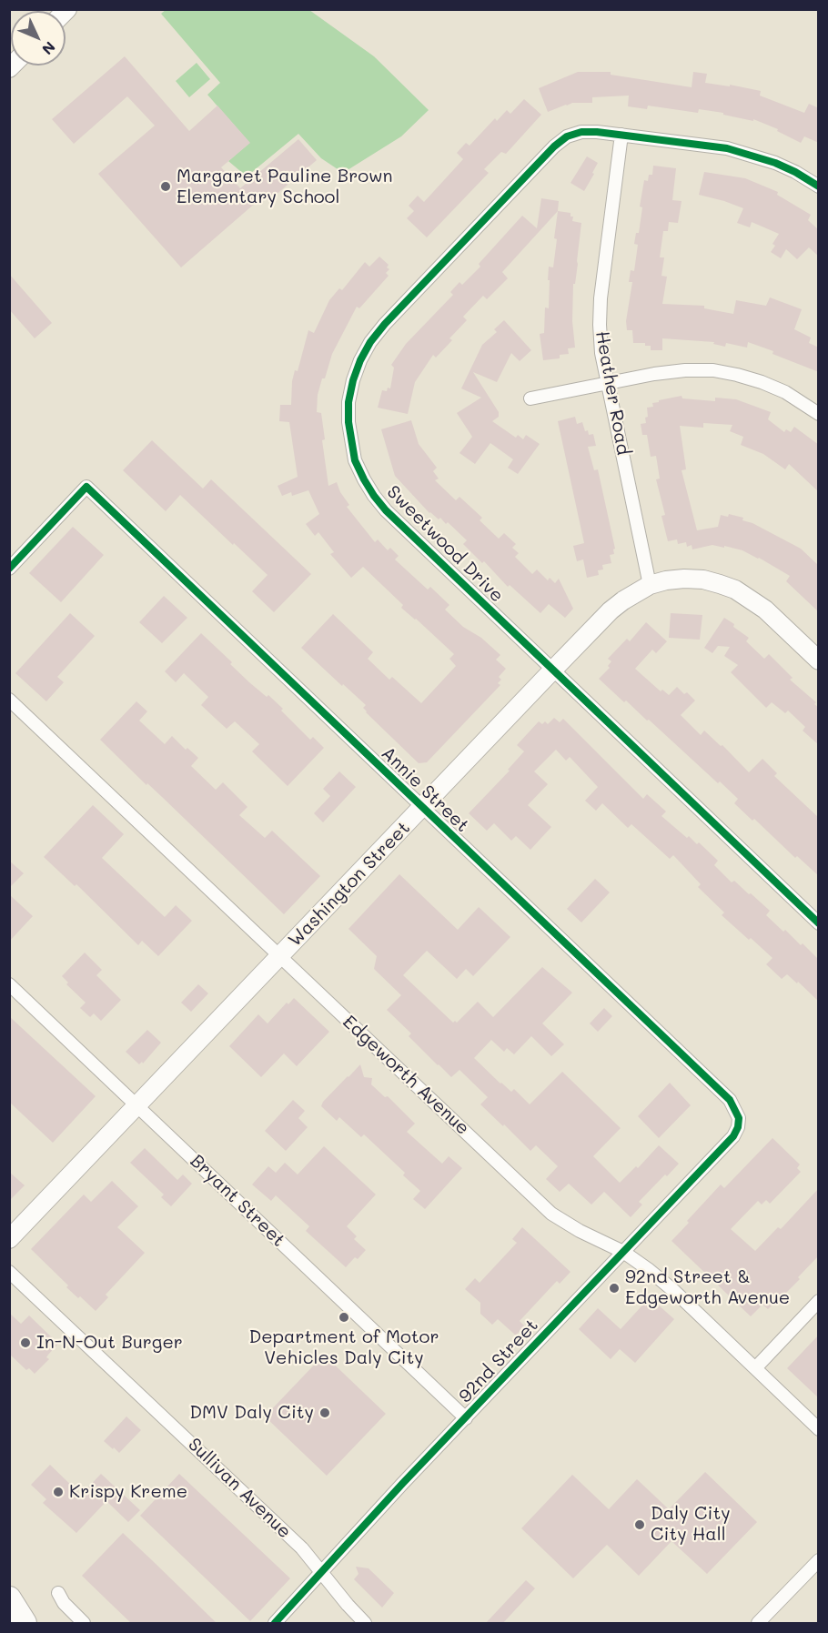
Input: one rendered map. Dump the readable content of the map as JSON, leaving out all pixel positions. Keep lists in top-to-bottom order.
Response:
{
  "streets": {
    "street": [
      "Heather Road",
      "Sweetwood Drive",
      "Annie Street",
      "Washington Street",
      "Edgeworth Avenue",
      "Bryant Street",
      "92nd Street",
      "Sullivan Avenue"
    ]
  },
  "crossings": [
    ["Heather Road", "Sweetwood Drive"],
    ["Heather Road", "Washington Street"],
    ["Sweetwood Drive", "Washington Street"],
    ["Annie Street", "Washington Street"],
    ["Annie Street", "92nd Street"],
    ["Washington Street", "Edgeworth Avenue"],
    ["Washington Street", "Bryant Street"],
    ["Edgeworth Avenue", "92nd Street"],
    ["Bryant Street", "92nd Street"],
    ["92nd Street", "Sullivan Avenue"]
  ],
  "places": [
    "Margaret Pauline Brown Elementary School",
    "92nd Street & Edgeworth Avenue",
    "Department of Motor Vehicles Daly City",
    "In-N-Out Burger",
    "DMV Daly City",
    "Krispy Kreme",
    "Daly City City Hall"
  ],
  "north": "bottom right"
}
